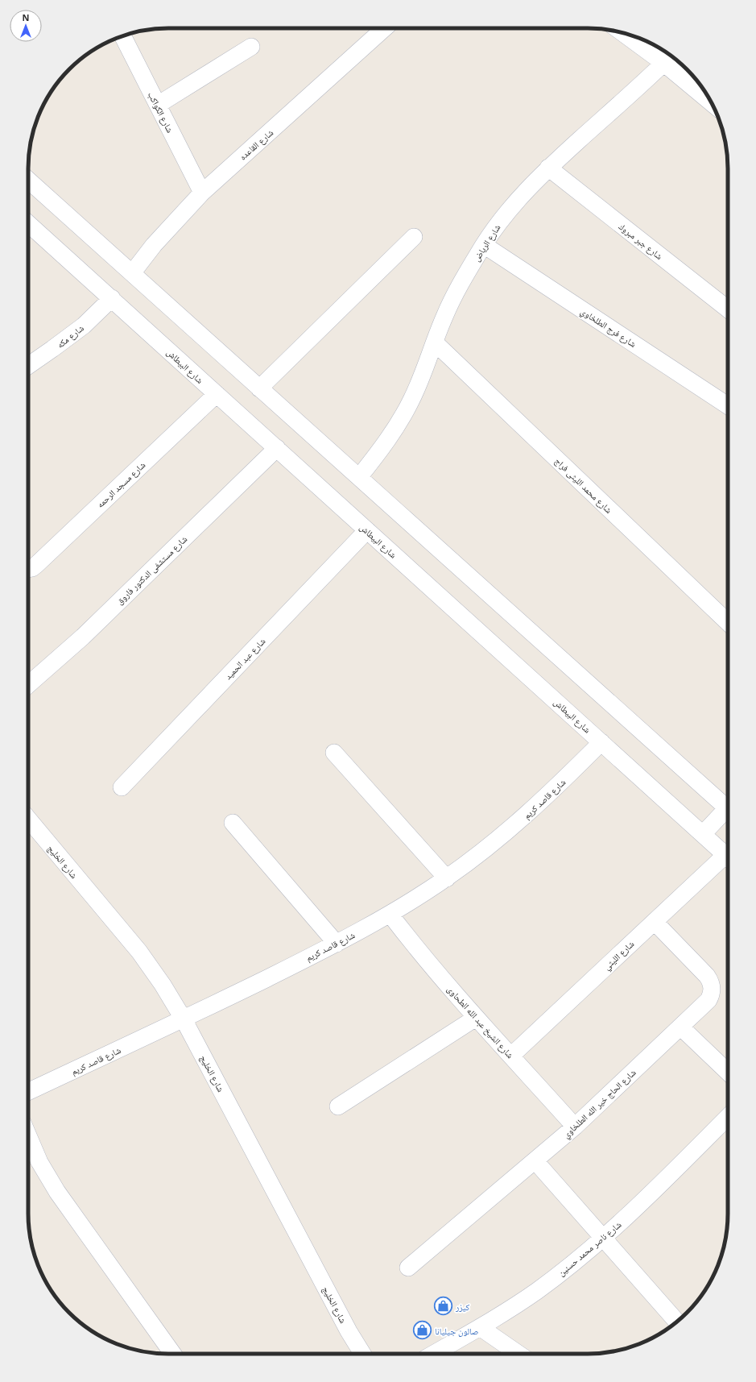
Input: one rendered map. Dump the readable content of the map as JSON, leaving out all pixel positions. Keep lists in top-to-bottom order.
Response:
{
  "streets": {
    "street": [
      "شارع الكواكب",
      "شارع القاعده",
      "شارع جبر مبروك",
      "شارع الرياض",
      "شارع فرج الطلخاوي",
      "شارع مكه",
      "شارع البيطاش",
      "شارع مسجد الرحمه",
      "شارع محمد الليثى فراج",
      "شارع مستشفى الدكتور فاروق",
      "شارع عبد الحميد",
      "شارع قاصد كريم",
      "شارع الخليج",
      "شارع الليثي",
      "شارع الشيخ عبد الله الطحاوى",
      "شارع الحاج خير الله الطلخاوي",
      "شارع ناصر محمد حسنين"
    ]
  },
  "crossings": [
    ["شارع الكواكب", "شارع القاعده"],
    ["شارع جبر مبروك", "شارع الرياض"],
    ["شارع الرياض", "شارع فرج الطلخاوي"],
    ["شارع الرياض", "شارع محمد الليثى فراج"],
    ["شارع مكه", "شارع البيطاش"],
    ["شارع البيطاش", "شارع مسجد الرحمه"],
    ["شارع البيطاش", "شارع مستشفى الدكتور فاروق"],
    ["شارع البيطاش", "شارع عبد الحميد"],
    ["شارع البيطاش", "شارع قاصد كريم"],
    ["شارع قاصد كريم", "شارع الخليج"],
    ["شارع قاصد كريم", "شارع الشيخ عبد الله الطحاوى"],
    ["شارع الليثي", "شارع الشيخ عبد الله الطحاوى"],
    ["شارع الليثي", "شارع الحاج خير الله الطلخاوي"],
    ["شارع الشيخ عبد الله الطحاوى", "شارع الحاج خير الله الطلخاوي"]
  ],
  "places": {
    "shop": ["كيزر", "صالون جيليانا"]
  },
  "north": "top"
}
